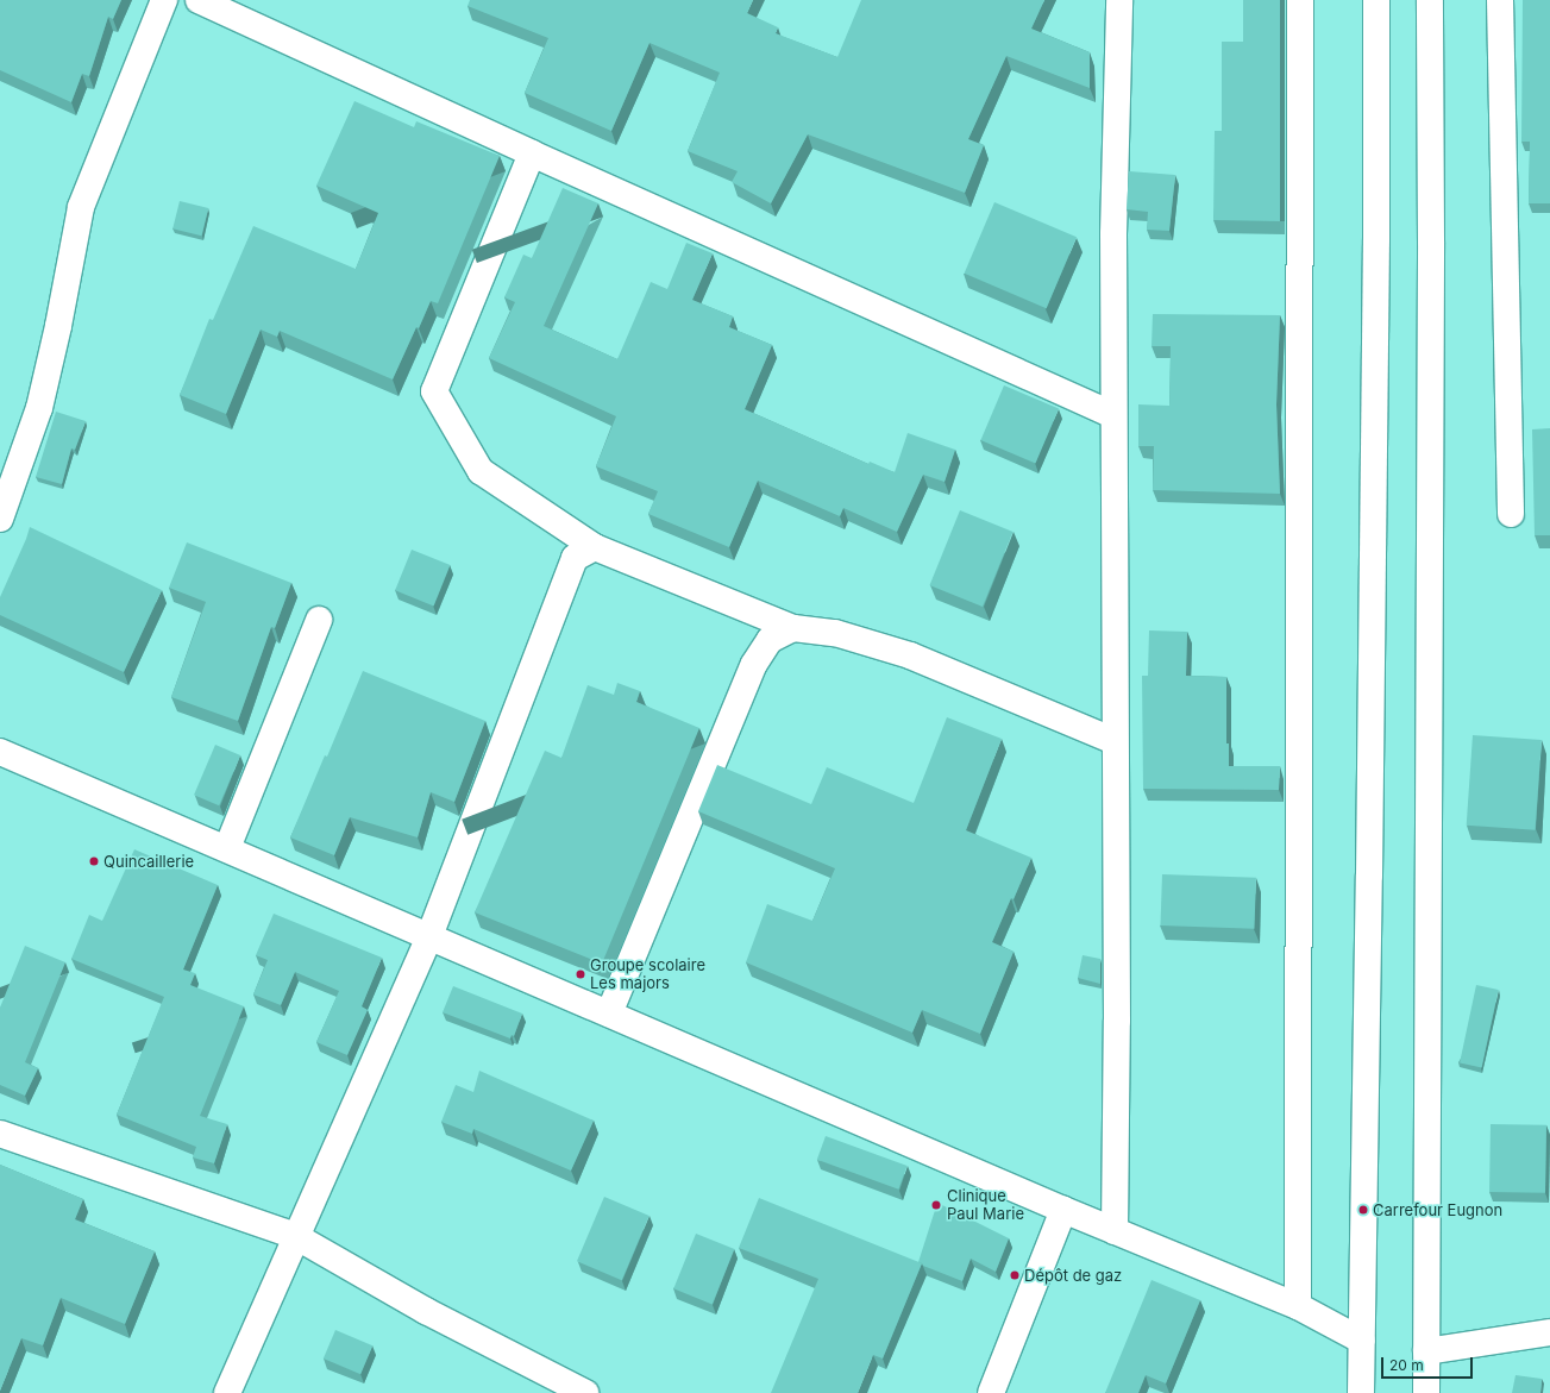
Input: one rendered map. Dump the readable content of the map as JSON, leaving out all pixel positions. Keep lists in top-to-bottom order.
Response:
{
  "places": [
    "Quincaillerie",
    "Groupe scolaire Les majors",
    "Clinique Paul Marie",
    "Carrefour Eugnon",
    "Dépôt de gaz"
  ],
  "scale_bar": "20 m"
}
